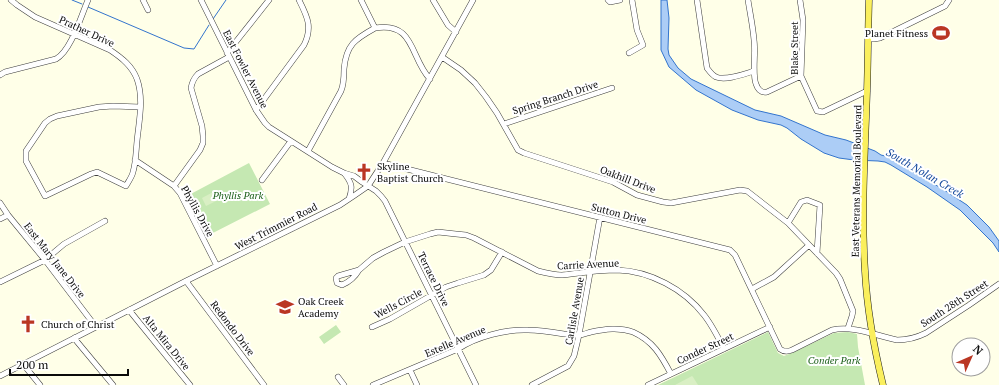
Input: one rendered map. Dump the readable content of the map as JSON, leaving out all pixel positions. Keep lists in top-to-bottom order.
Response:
{
  "streets": {
    "main road": ["East Veterans Memorial Boulevard"],
    "street": [
      "Prather Drive",
      "Blake Street",
      "East Fowler Avenue",
      "Spring Branch Drive",
      "Oakhill Drive",
      "Phyllis Drive",
      "Sutton Drive",
      "West Trimmier Road",
      "East Mary Jane Drive",
      "Carrie Avenue",
      "Terrace Drive",
      "Wells Circle",
      "South 28th Street",
      "Carlisle Avenue",
      "Redondo Drive",
      "Estelle Avenue",
      "Alta Mira Drive",
      "Conder Street"
    ]
  },
  "crossings": [
    ["Prather Drive", "Phyllis Drive"],
    ["Blake Street", "East Veterans Memorial Boulevard"],
    ["East Fowler Avenue", "West Trimmier Road"],
    ["East Fowler Avenue", "Terrace Drive"],
    ["Spring Branch Drive", "Oakhill Drive"],
    ["Oakhill Drive", "Sutton Drive"],
    ["Oakhill Drive", "West Trimmier Road"],
    ["East Veterans Memorial Boulevard", "South 28th Street"],
    ["Phyllis Drive", "West Trimmier Road"],
    ["Sutton Drive", "West Trimmier Road"],
    ["Sutton Drive", "Carlisle Avenue"],
    ["Sutton Drive", "Conder Street"],
    ["West Trimmier Road", "East Mary Jane Drive"],
    ["West Trimmier Road", "Terrace Drive"],
    ["West Trimmier Road", "Redondo Drive"],
    ["West Trimmier Road", "Alta Mira Drive"],
    ["Carrie Avenue", "Terrace Drive"],
    ["Carrie Avenue", "Wells Circle"],
    ["Carrie Avenue", "Carlisle Avenue"],
    ["Carrie Avenue", "Conder Street"],
    ["Terrace Drive", "Wells Circle"],
    ["Terrace Drive", "Estelle Avenue"],
    ["Carlisle Avenue", "Estelle Avenue"],
    ["Estelle Avenue", "Conder Street"]
  ],
  "water": ["South Nolan Creek"],
  "parks": ["Phyllis Park", "Conder Park"],
  "places": {
    "sports": ["Planet Fitness"],
    "church": ["Skyline Baptist Church", "Church of Christ"],
    "school or university": ["Oak Creek Academy"]
  },
  "scale_bar": "200 m",
  "north": "top right"
}
